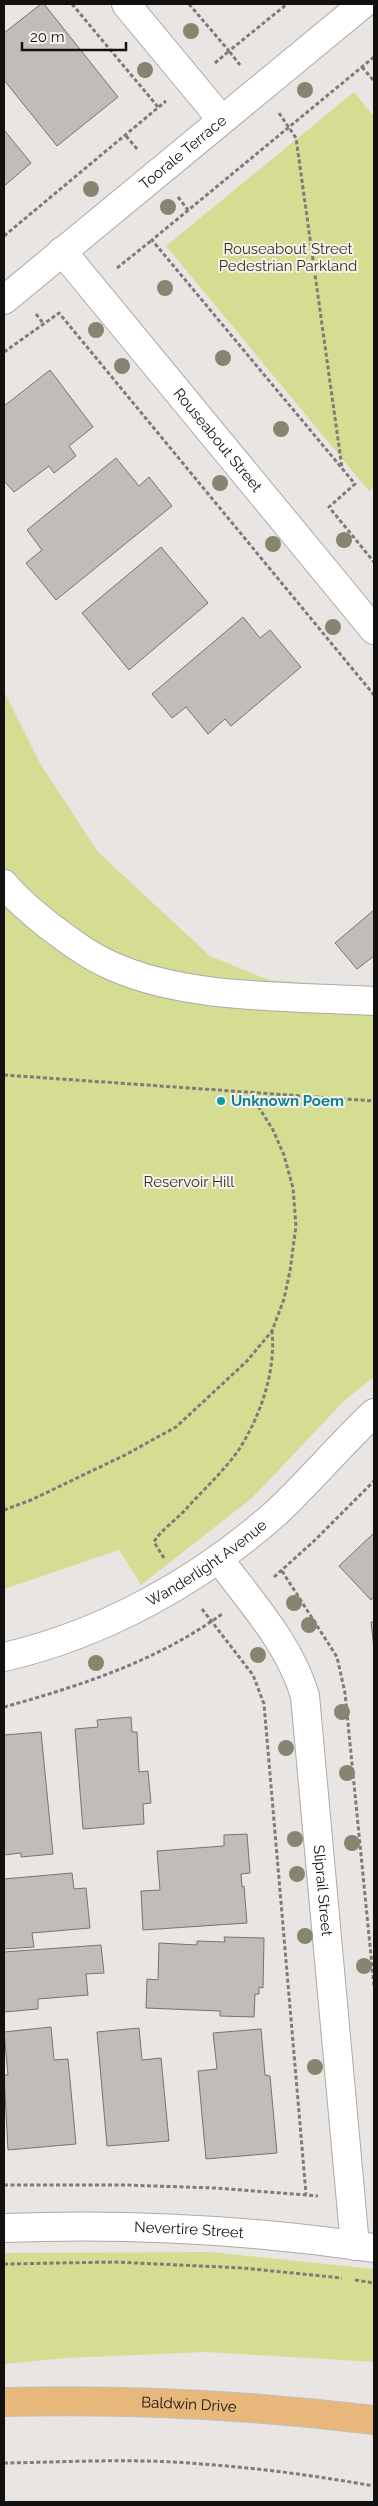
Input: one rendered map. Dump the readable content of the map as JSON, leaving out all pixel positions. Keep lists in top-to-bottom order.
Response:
{
  "streets": {
    "main road": ["Baldwin Drive"],
    "street": [
      "Toorale Terrace",
      "Rouseabout Street",
      "Wanderlight Avenue",
      "Sliprail Street",
      "Nevertire Street"
    ]
  },
  "crossings": [
    ["Toorale Terrace", "Rouseabout Street"],
    ["Wanderlight Avenue", "Sliprail Street"],
    ["Sliprail Street", "Nevertire Street"]
  ],
  "parks": ["Rouseabout Street Pedestrian Parkland", "Reservoir Hill"],
  "places": ["Unknown Poem"],
  "scale_bar": "20 m"
}
